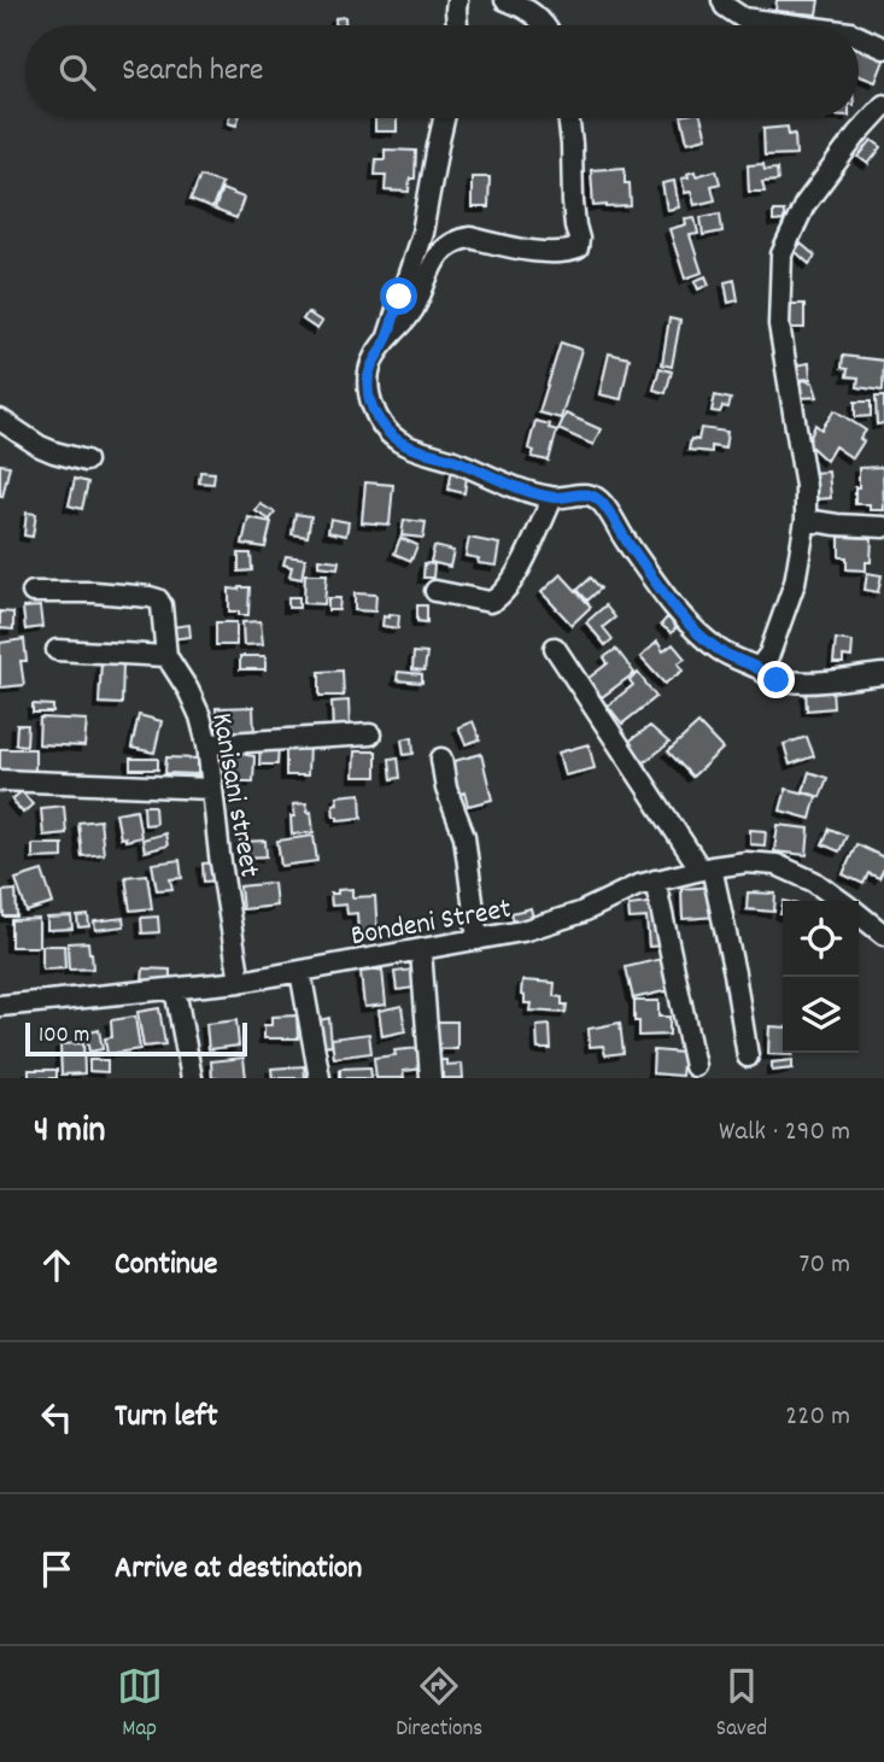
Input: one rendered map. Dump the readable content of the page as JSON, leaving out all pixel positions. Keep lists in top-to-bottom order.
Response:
{
  "streets": {
    "street": ["Kanisani street", "Bondeni Street"]
  },
  "crossings": [
    ["Kanisani street", "Bondeni Street"]
  ],
  "scale_bar": "100 m",
  "page": {
    "search": "Search here",
    "scale": "100 m",
    "heading": ["4 min", "Walk · 290 m"],
    "list": [
      ["Continue", "70 m"],
      ["Turn left", "220 m"],
      "Arrive at destination"
    ],
    "nav": ["Map", "Directions", "Saved"]
  }
}
